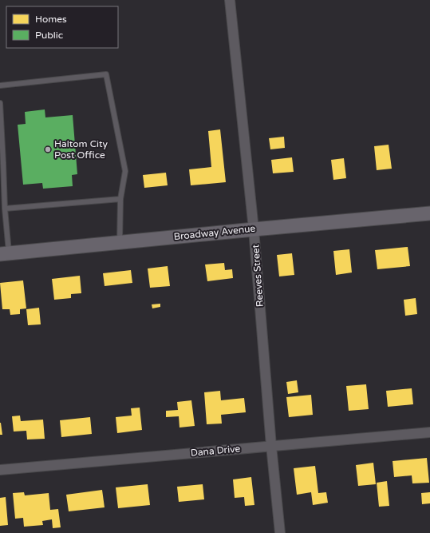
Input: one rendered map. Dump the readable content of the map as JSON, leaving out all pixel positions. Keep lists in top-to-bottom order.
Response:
{
  "streets": {
    "main road": ["Broadway Avenue"],
    "street": ["Reeves Street", "Dana Drive"]
  },
  "crossings": [
    ["Broadway Avenue", "Reeves Street"],
    ["Reeves Street", "Dana Drive"]
  ],
  "places": ["Haltom City Post Office"],
  "legend": ["Homes", "Public"]
}
